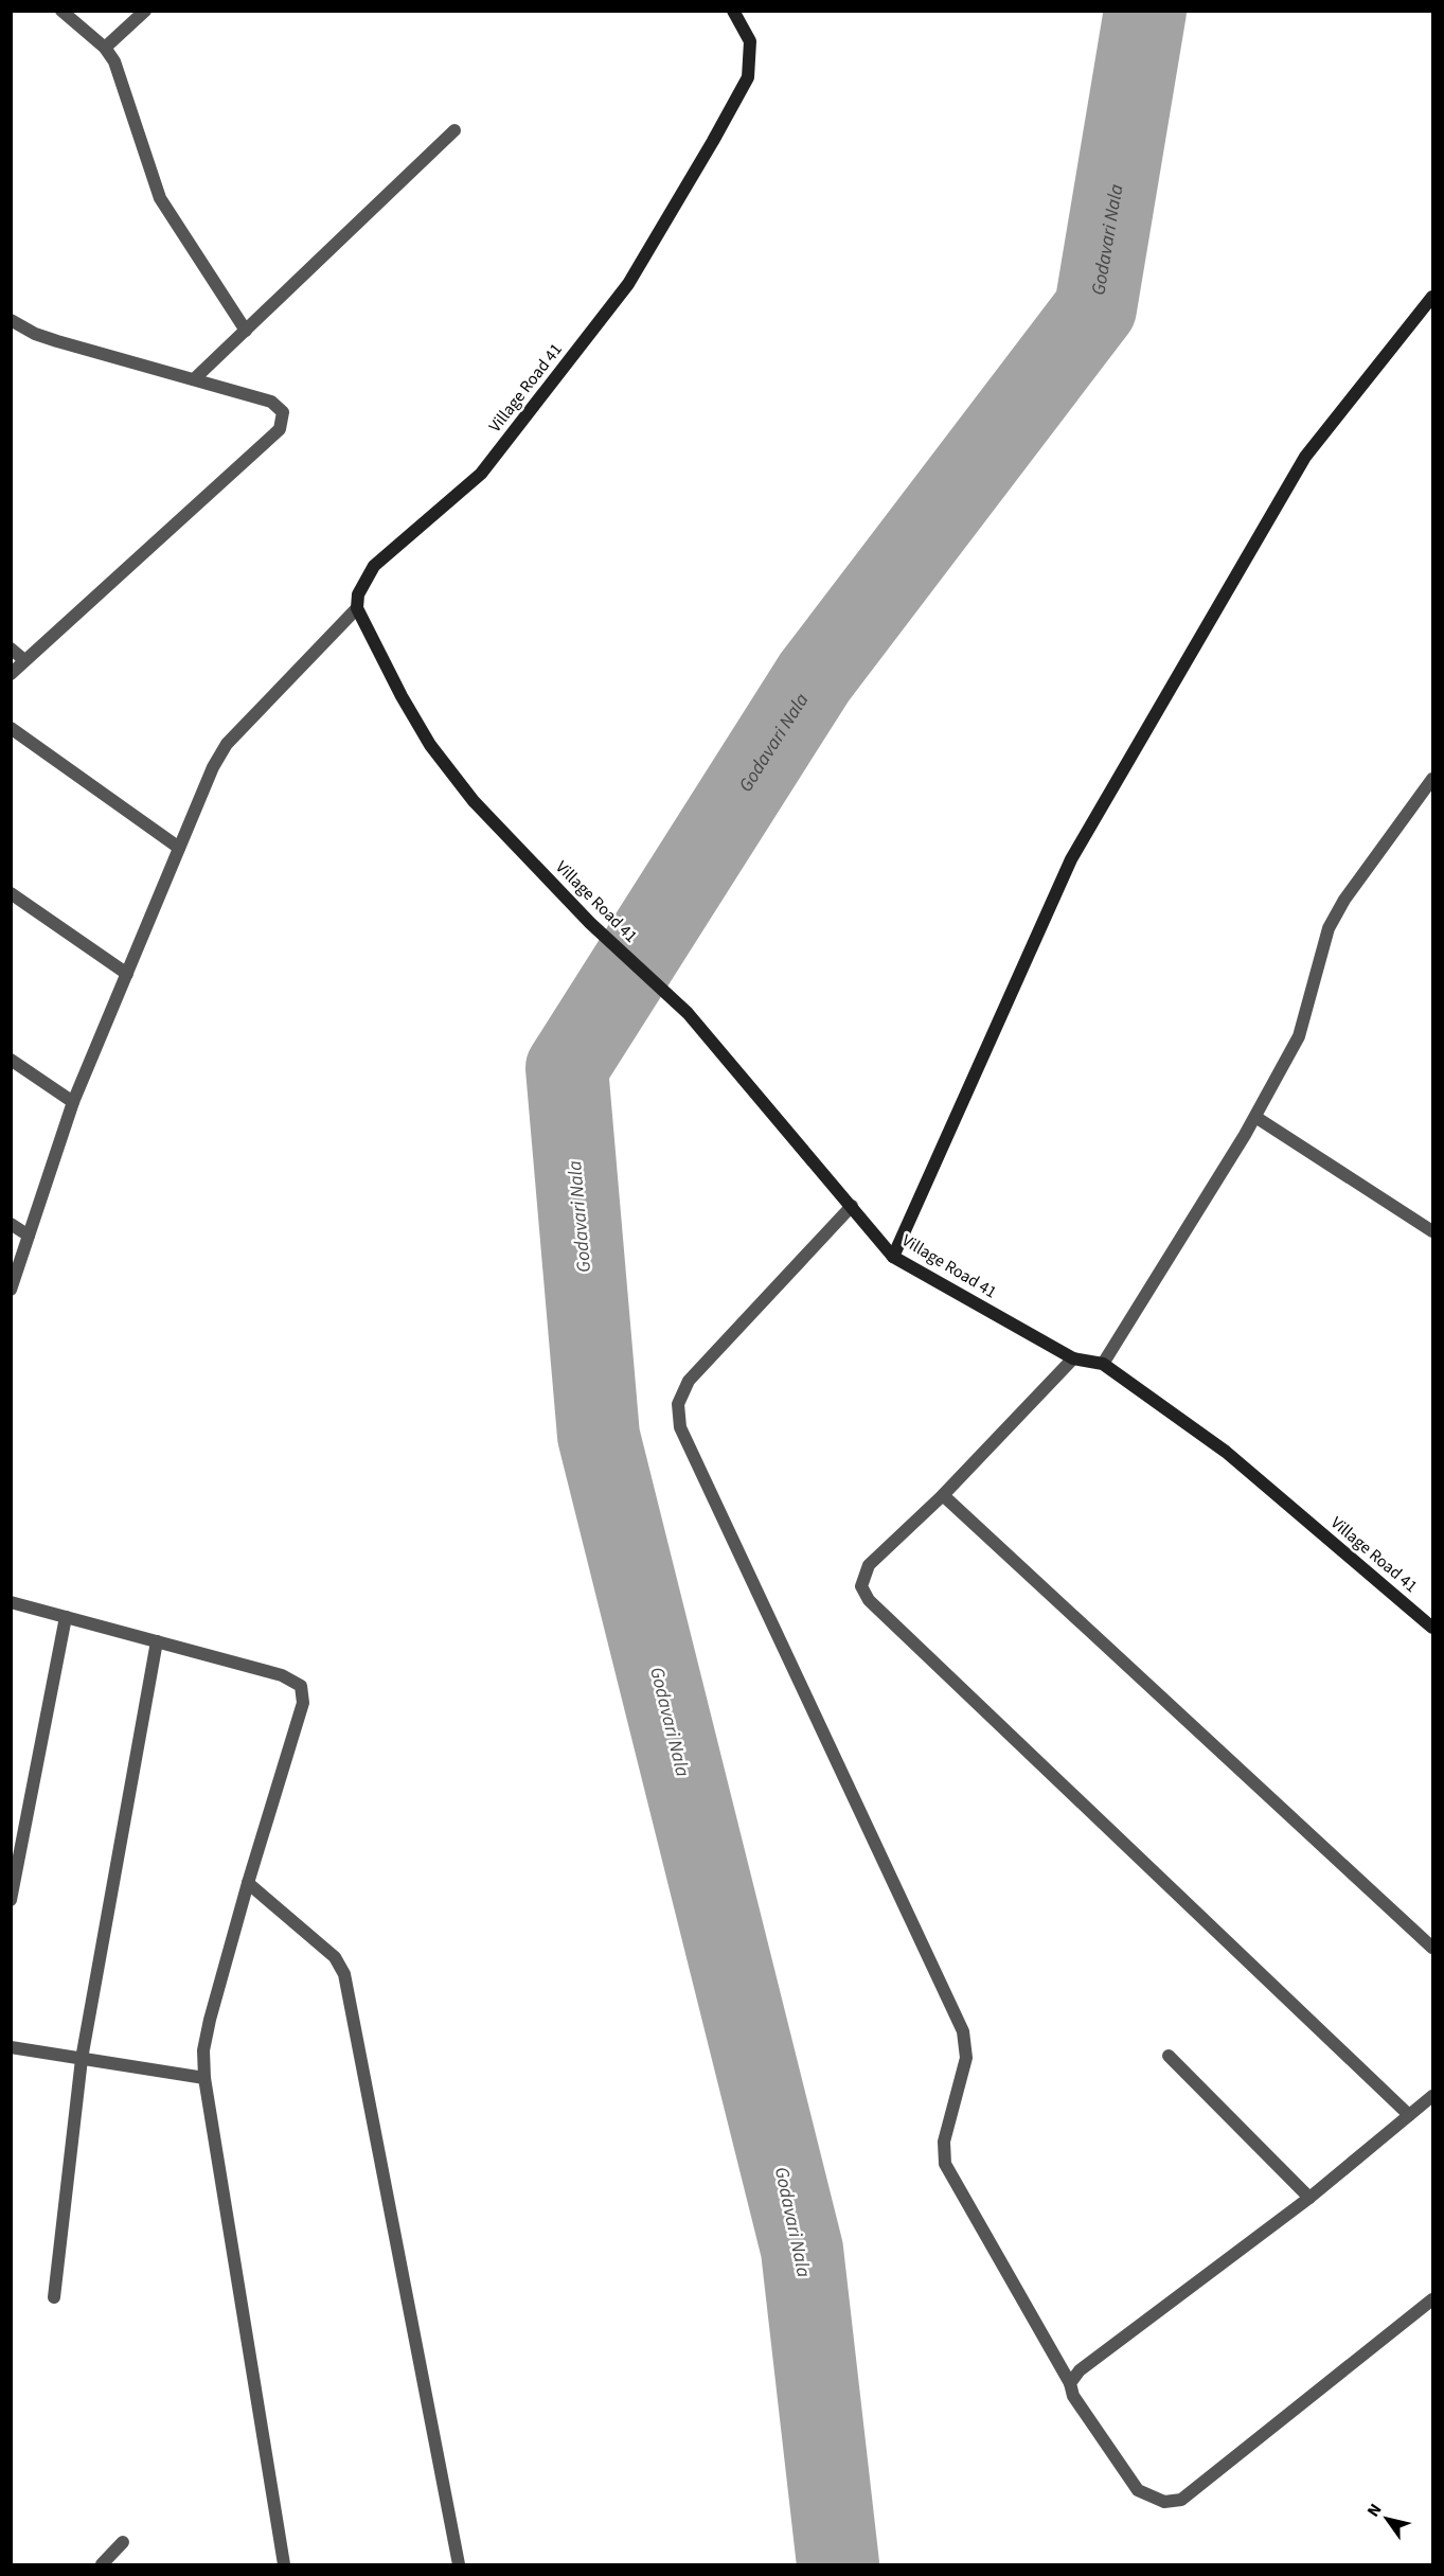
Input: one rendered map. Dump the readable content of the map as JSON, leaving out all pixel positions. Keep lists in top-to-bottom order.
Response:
{
  "streets": {
    "street": ["Village Road 41"]
  },
  "water": ["Godavari Nala"],
  "north": "top left"
}
